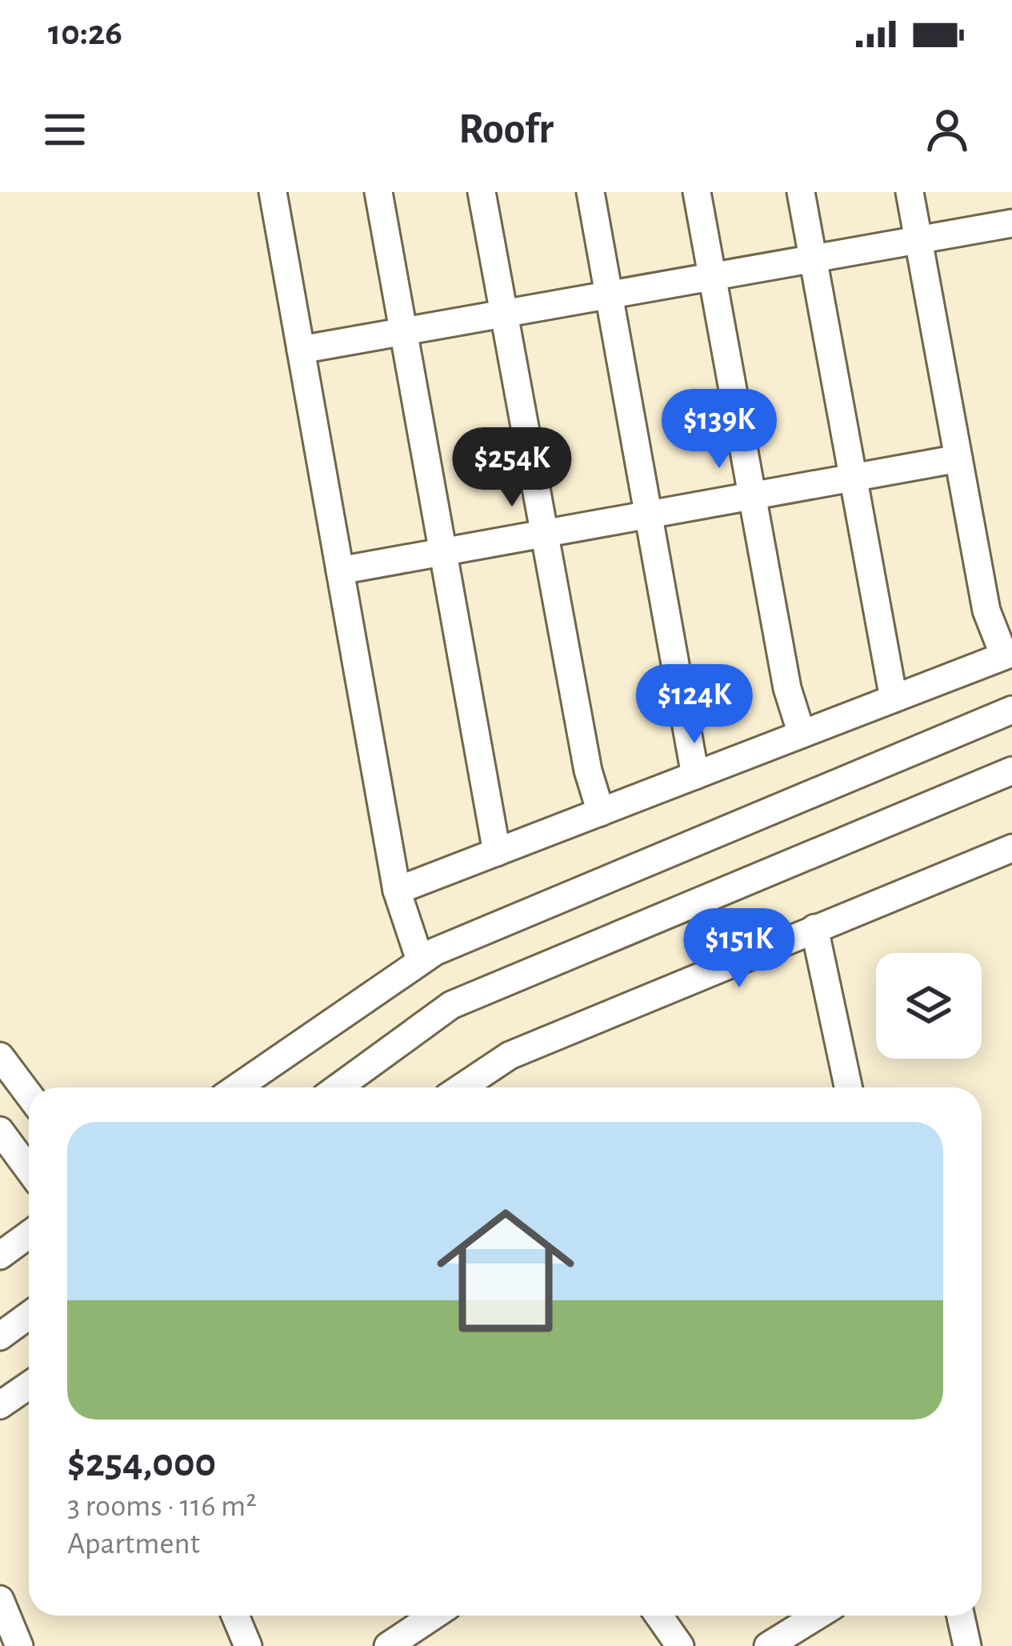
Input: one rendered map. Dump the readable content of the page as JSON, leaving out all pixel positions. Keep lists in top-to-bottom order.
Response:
{
  "page": {
    "status": "10:26",
    "header": "Roofr",
    "price": [
      "$139K",
      "$254K",
      "$124K",
      "$151K"
    ],
    "list": [
      {
        "name": "$254,000",
        "note": "3 rooms · 116 m² · Apartment"
      }
    ]
  }
}
